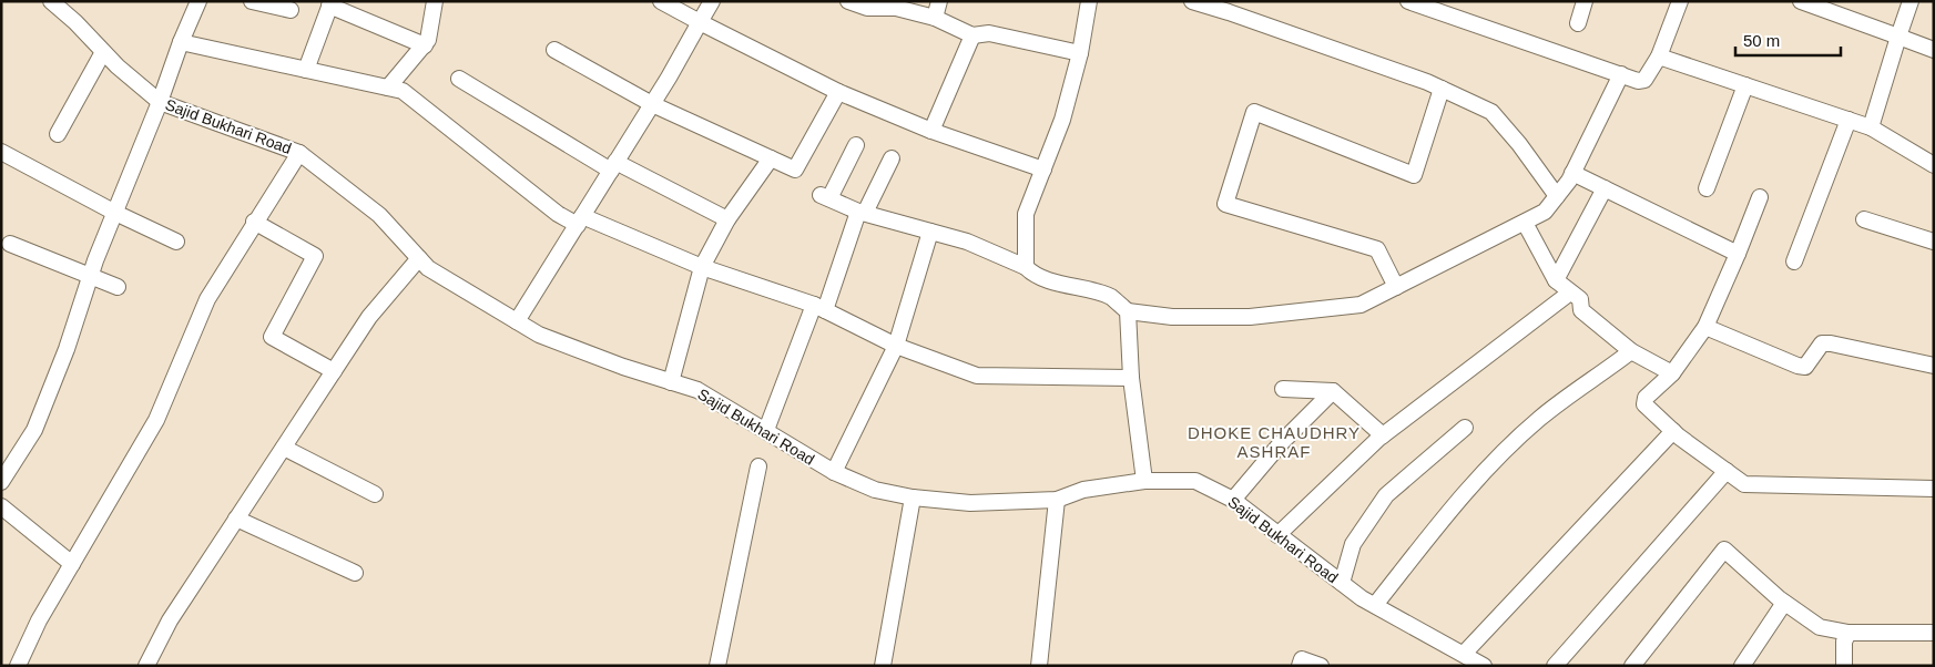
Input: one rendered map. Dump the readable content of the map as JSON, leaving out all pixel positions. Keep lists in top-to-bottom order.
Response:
{
  "streets": {
    "street": ["Sajid Bukhari Road"]
  },
  "districts": ["DHOKE CHAUDHRY ASHRAF"],
  "scale_bar": "50 m"
}
